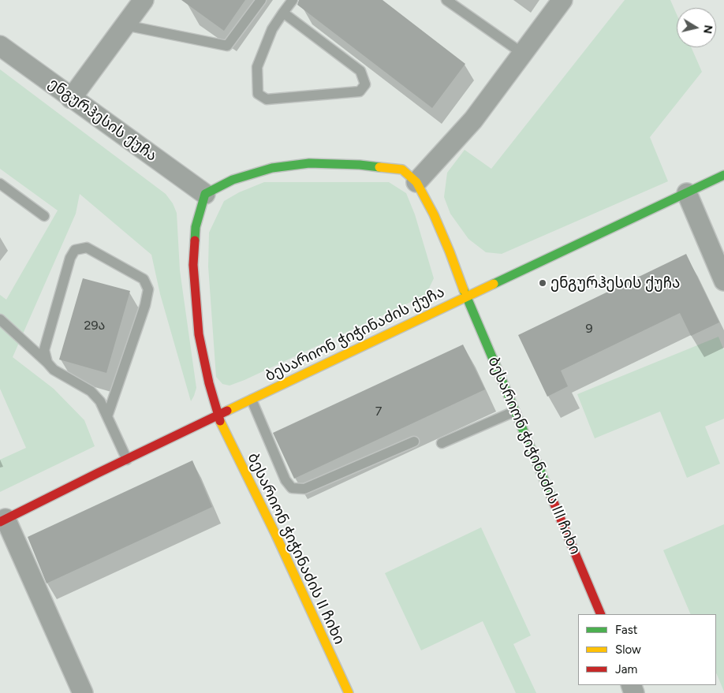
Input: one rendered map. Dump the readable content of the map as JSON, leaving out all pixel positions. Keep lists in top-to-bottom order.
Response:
{
  "streets": {
    "street": [
      "ენგურჰესის ქუჩა",
      "ბესარიონ ჭიჭინაძის ქუჩა",
      "ბესარიონ ჭიჭინაძის III ჩიხი",
      "ბესარიონ ჭიჭინაძის II ჩიხი"
    ]
  },
  "crossings": [
    ["ბესარიონ ჭიჭინაძის ქუჩა", "ბესარიონ ჭიჭინაძის III ჩიხი"],
    ["ბესარიონ ჭიჭინაძის ქუჩა", "ბესარიონ ჭიჭინაძის II ჩიხი"]
  ],
  "places": ["ენგურჰესის ქუჩა"],
  "house_numbers": ["29ა", "9", "7"],
  "legend": ["Fast", "Slow", "Jam"],
  "north": "right"
}
